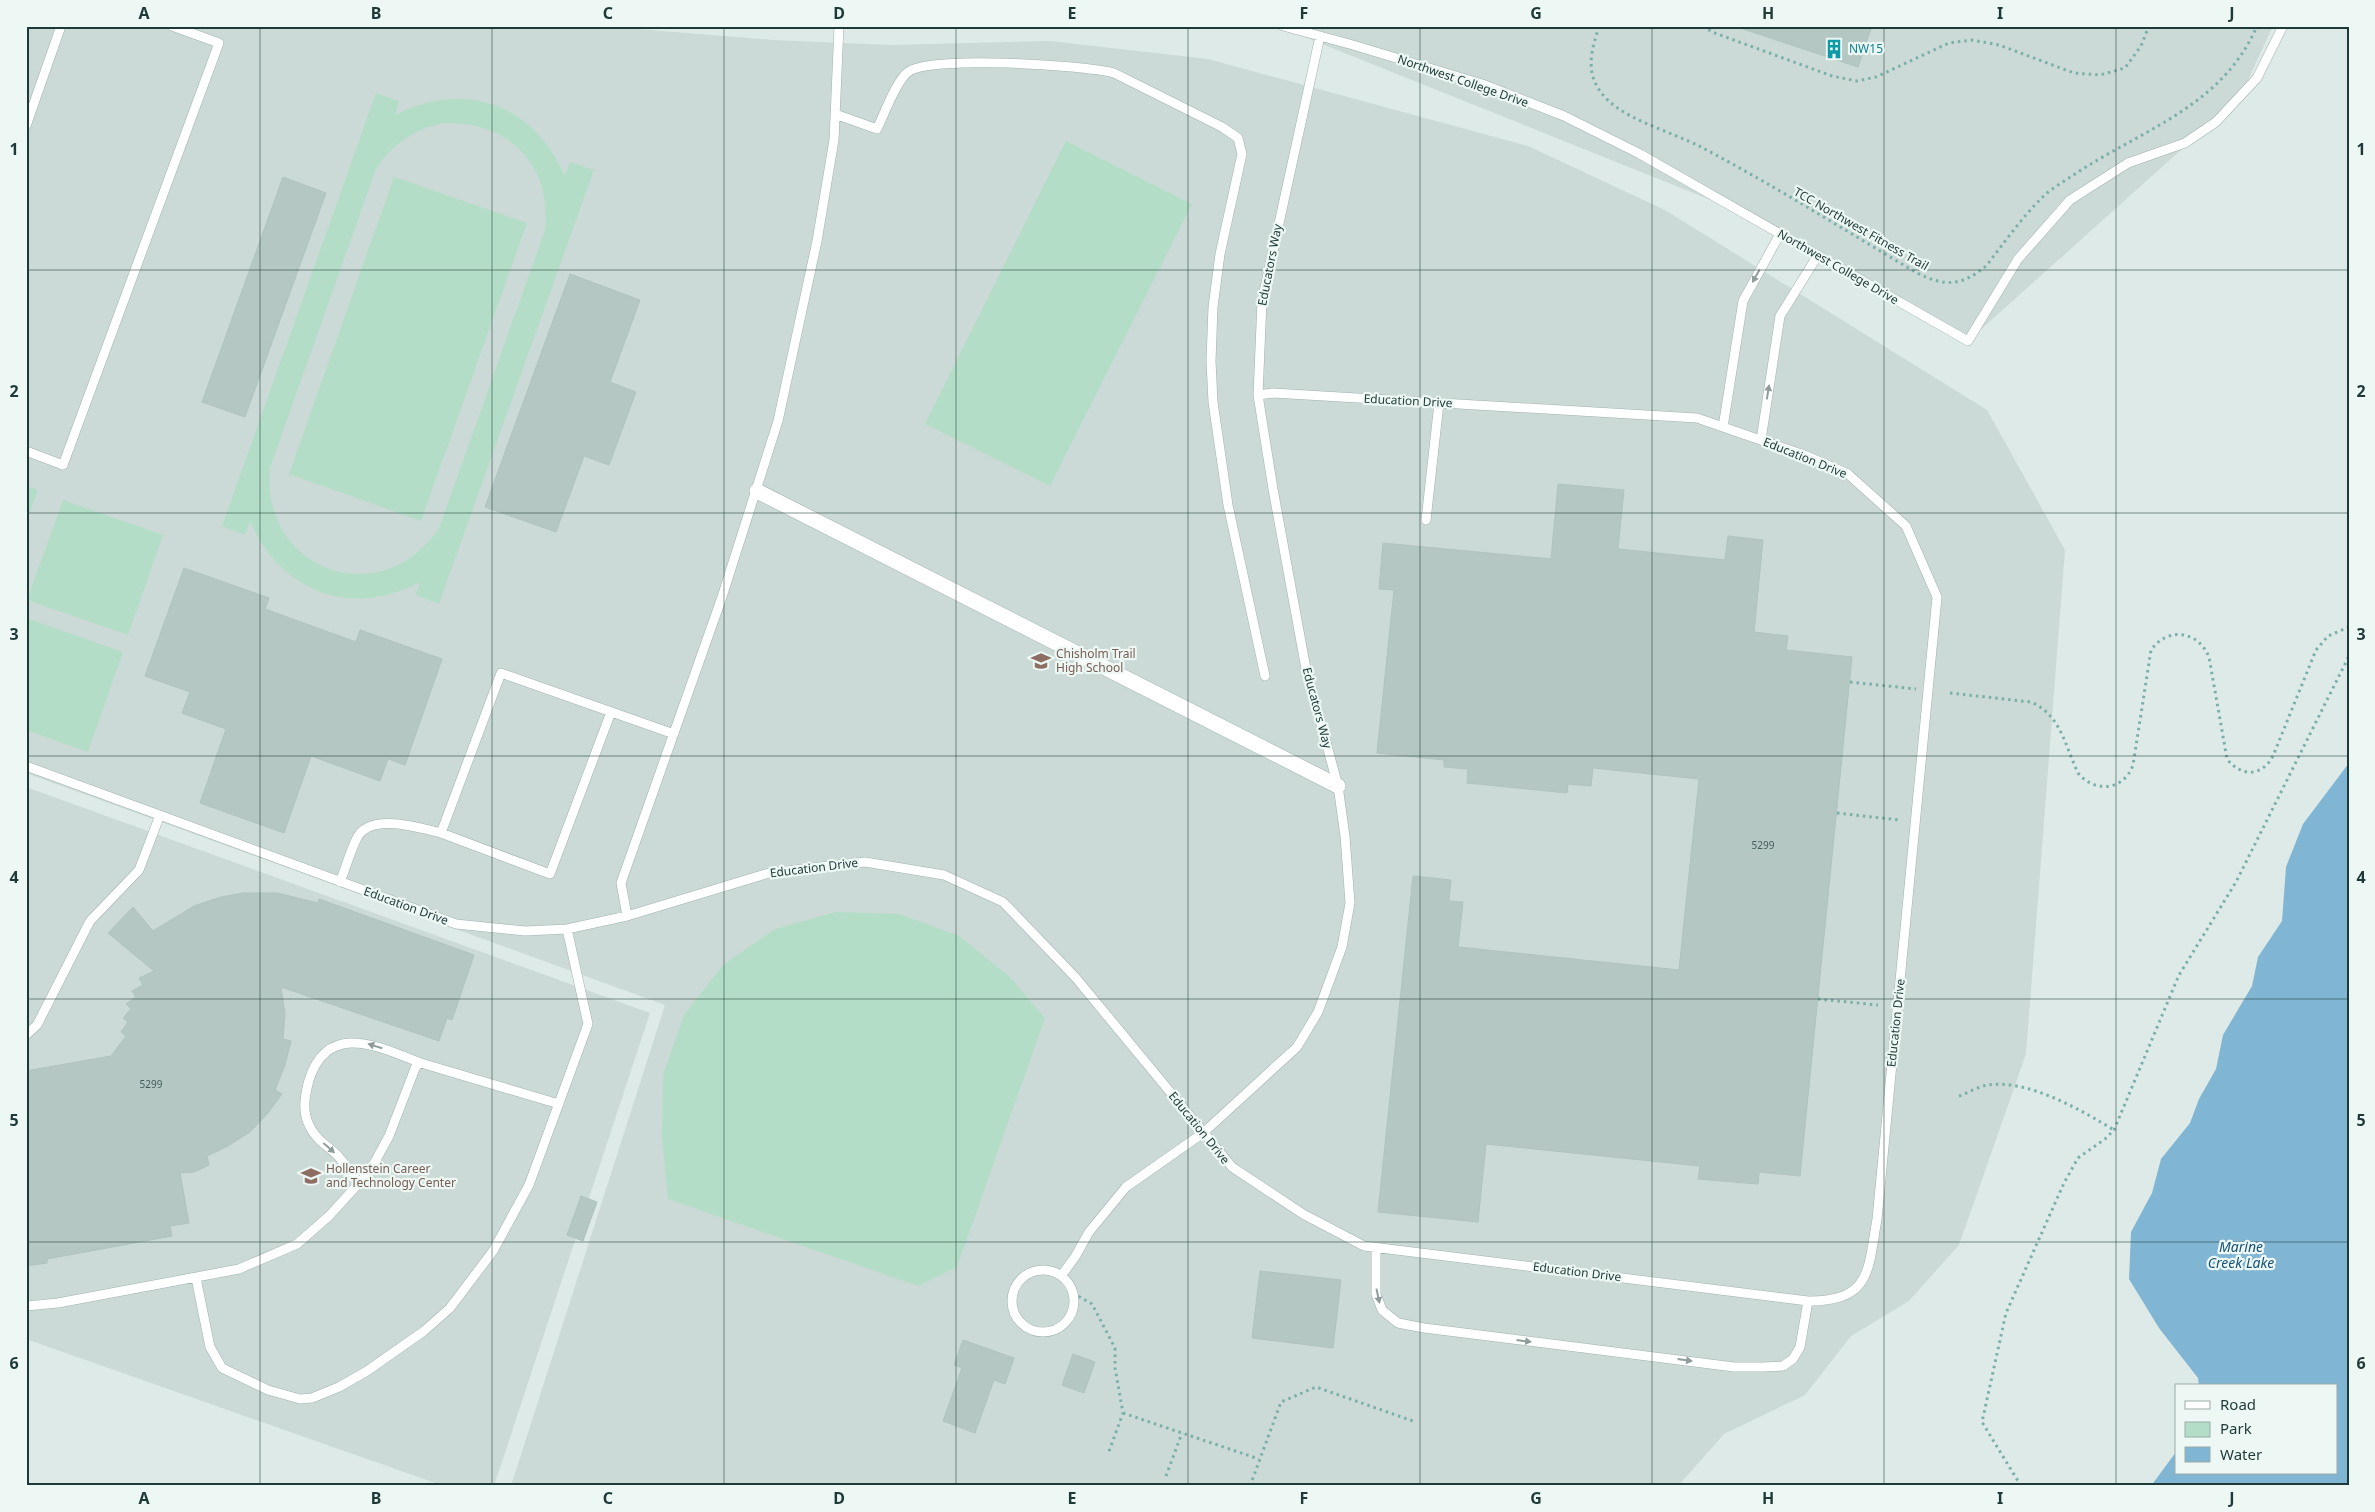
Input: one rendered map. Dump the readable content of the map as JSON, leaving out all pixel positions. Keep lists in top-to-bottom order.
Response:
{
  "streets": {
    "lane": ["Northwest College Drive", "Educators Way", "Education Drive"],
    "path": ["TCC Northwest Fitness Trail"]
  },
  "crossings": [
    ["Northwest College Drive", "Educators Way"],
    ["Educators Way", "Education Drive"]
  ],
  "water": ["Marine Creek Lake"],
  "places": {
    "building": ["NW15"],
    "school or university": ["Chisholm Trail High School", "Hollenstein Career and Technology Center"]
  },
  "house_numbers": ["5299", "5299"],
  "legend": ["Road", "Park", "Water"],
  "grid": {
    "columns": [
      "A",
      "B",
      "C",
      "D",
      "E",
      "F",
      "G",
      "H",
      "I",
      "J"
    ],
    "rows": [
      "1",
      "2",
      "3",
      "4",
      "5",
      "6"
    ]
  }
}
